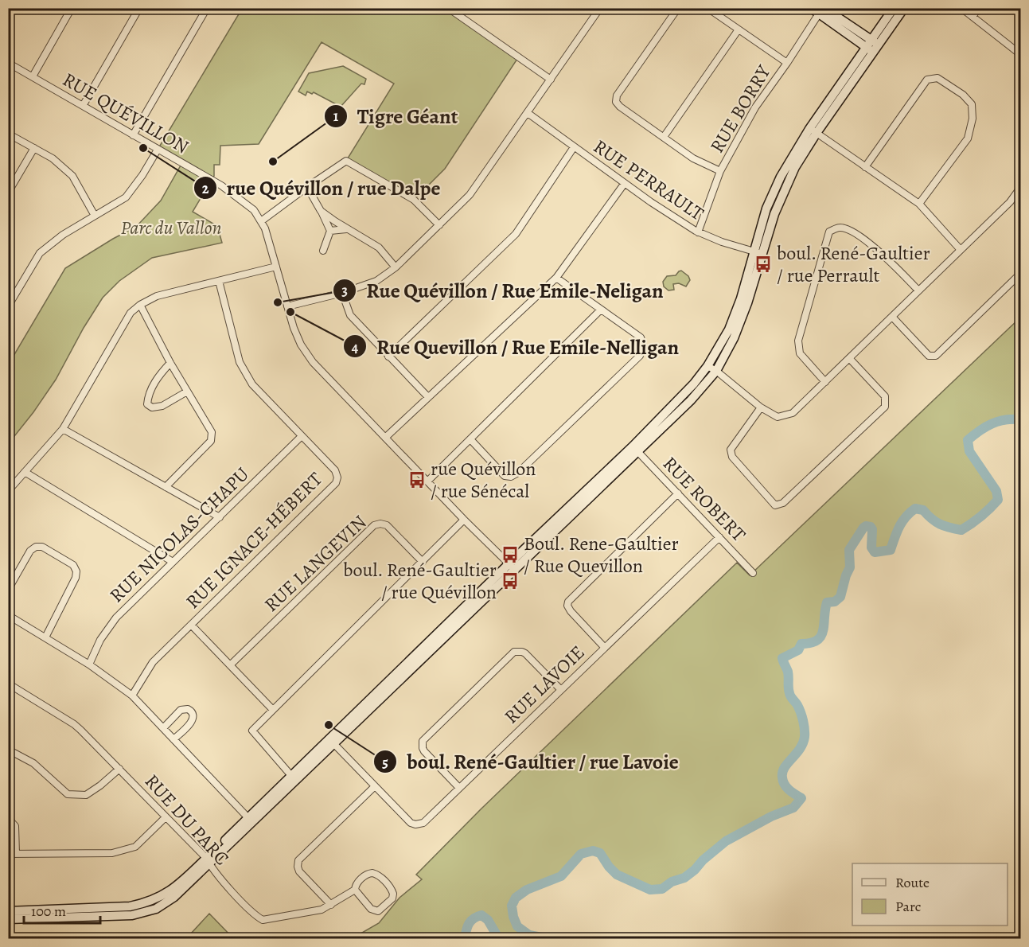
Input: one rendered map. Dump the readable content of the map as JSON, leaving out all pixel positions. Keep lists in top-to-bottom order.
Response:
{
  "streets": {
    "street": [
      "RUE BORRY",
      "RUE QUÉVILLON",
      "RUE PERRAULT",
      "RUE ROBERT",
      "RUE NICOLAS-CHAPU",
      "RUE IGNACE-HÉBERT",
      "RUE LANGEVIN",
      "RUE LAVOIE",
      "RUE DU PARC"
    ]
  },
  "crossings": [
    ["RUE BORRY", "RUE PERRAULT"],
    ["RUE ROBERT", "RUE LAVOIE"],
    ["RUE NICOLAS-CHAPU", "RUE IGNACE-HÉBERT"]
  ],
  "parks": ["Parc du Vallon"],
  "places": {
    "other": [
      "rue Quévillon / rue Dalpe",
      "Tigre Géant",
      "Rue Quévillon / Rue Emile-Neligan",
      "Rue Quevillon / Rue Emile-Nelligan",
      "boul. René-Gaultier / rue Lavoie"
    ],
    "bus stop": [
      "boul. René-Gaultier / rue Perrault",
      "rue Quévillon / rue Sénécal",
      "Boul. Rene-Gaultier / Rue Quevillon",
      "boul. René-Gaultier / rue Quévillon"
    ]
  },
  "legend": ["Route", "Parc"],
  "scale_bar": "100 m"
}
